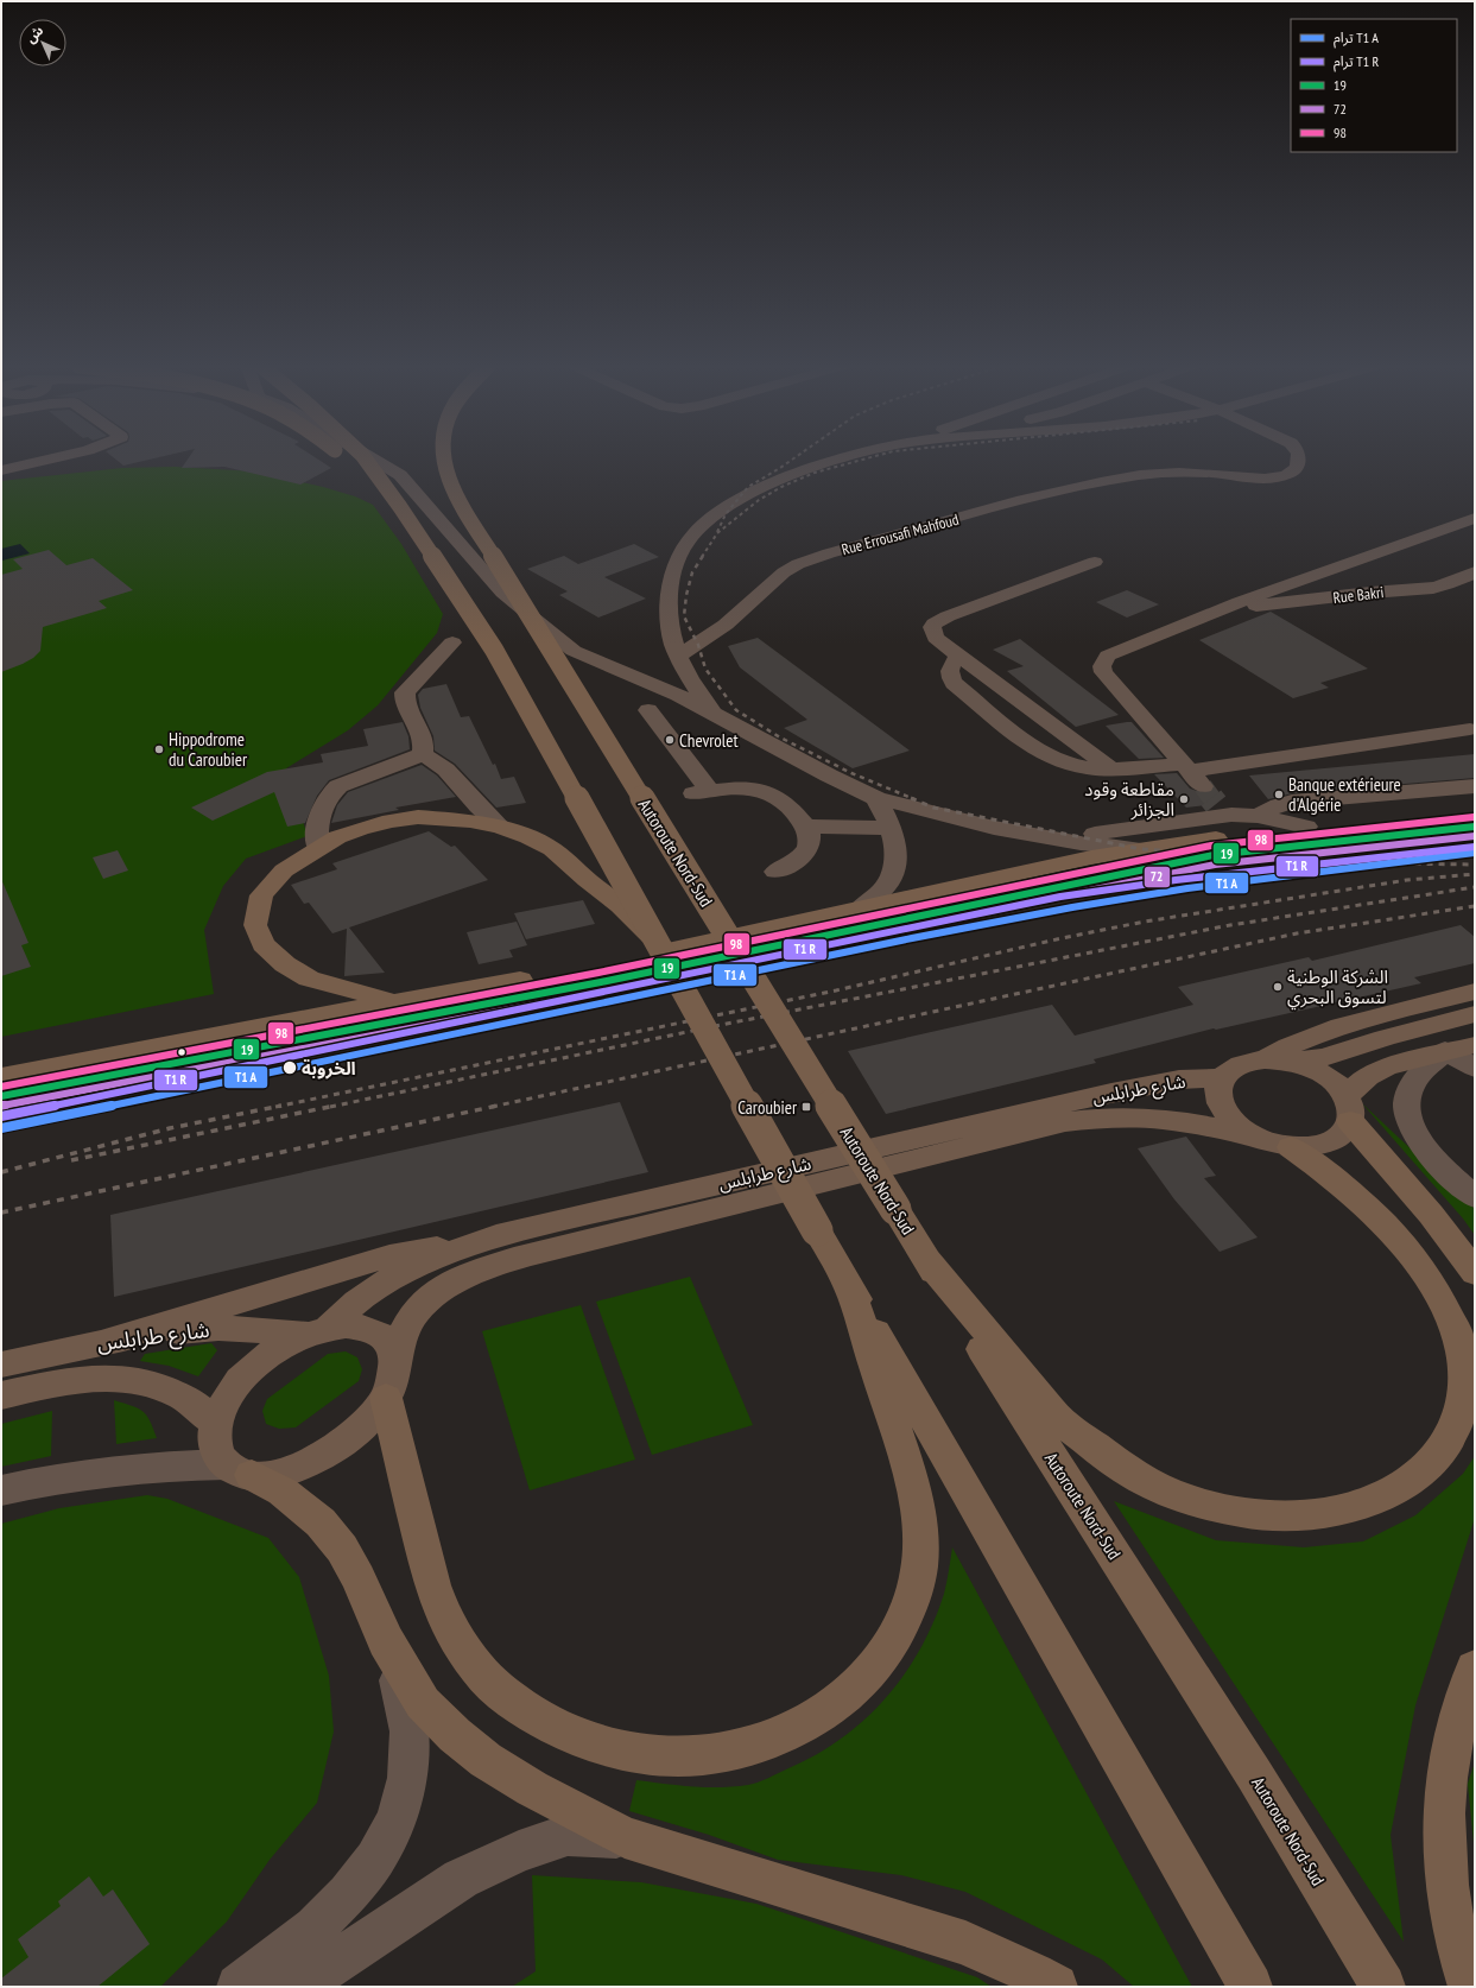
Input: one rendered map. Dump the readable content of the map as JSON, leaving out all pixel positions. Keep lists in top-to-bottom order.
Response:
{
  "streets": {
    "highway": ["Autoroute Nord-Sud"],
    "main road": ["شارع طرابلس"],
    "street": ["Rue Errousafi Mahfoud", "Rue Bakri"]
  },
  "places": {
    "other": [
      "Chevrolet",
      "Hippodrome du Caroubier",
      "Banque extérieure d'Algérie",
      "مقاطعة وقود الجزائر",
      "الشركة الوطنية لتسوق البحري",
      "الخروبة"
    ],
    "transit": ["Caroubier"]
  },
  "lines": ["transit line 98", "transit line 19", "transit line 72"],
  "legend": [
    "ترام T1 A",
    "ترام T1 R",
    "19",
    "72",
    "98"
  ],
  "north": "top left"
}
